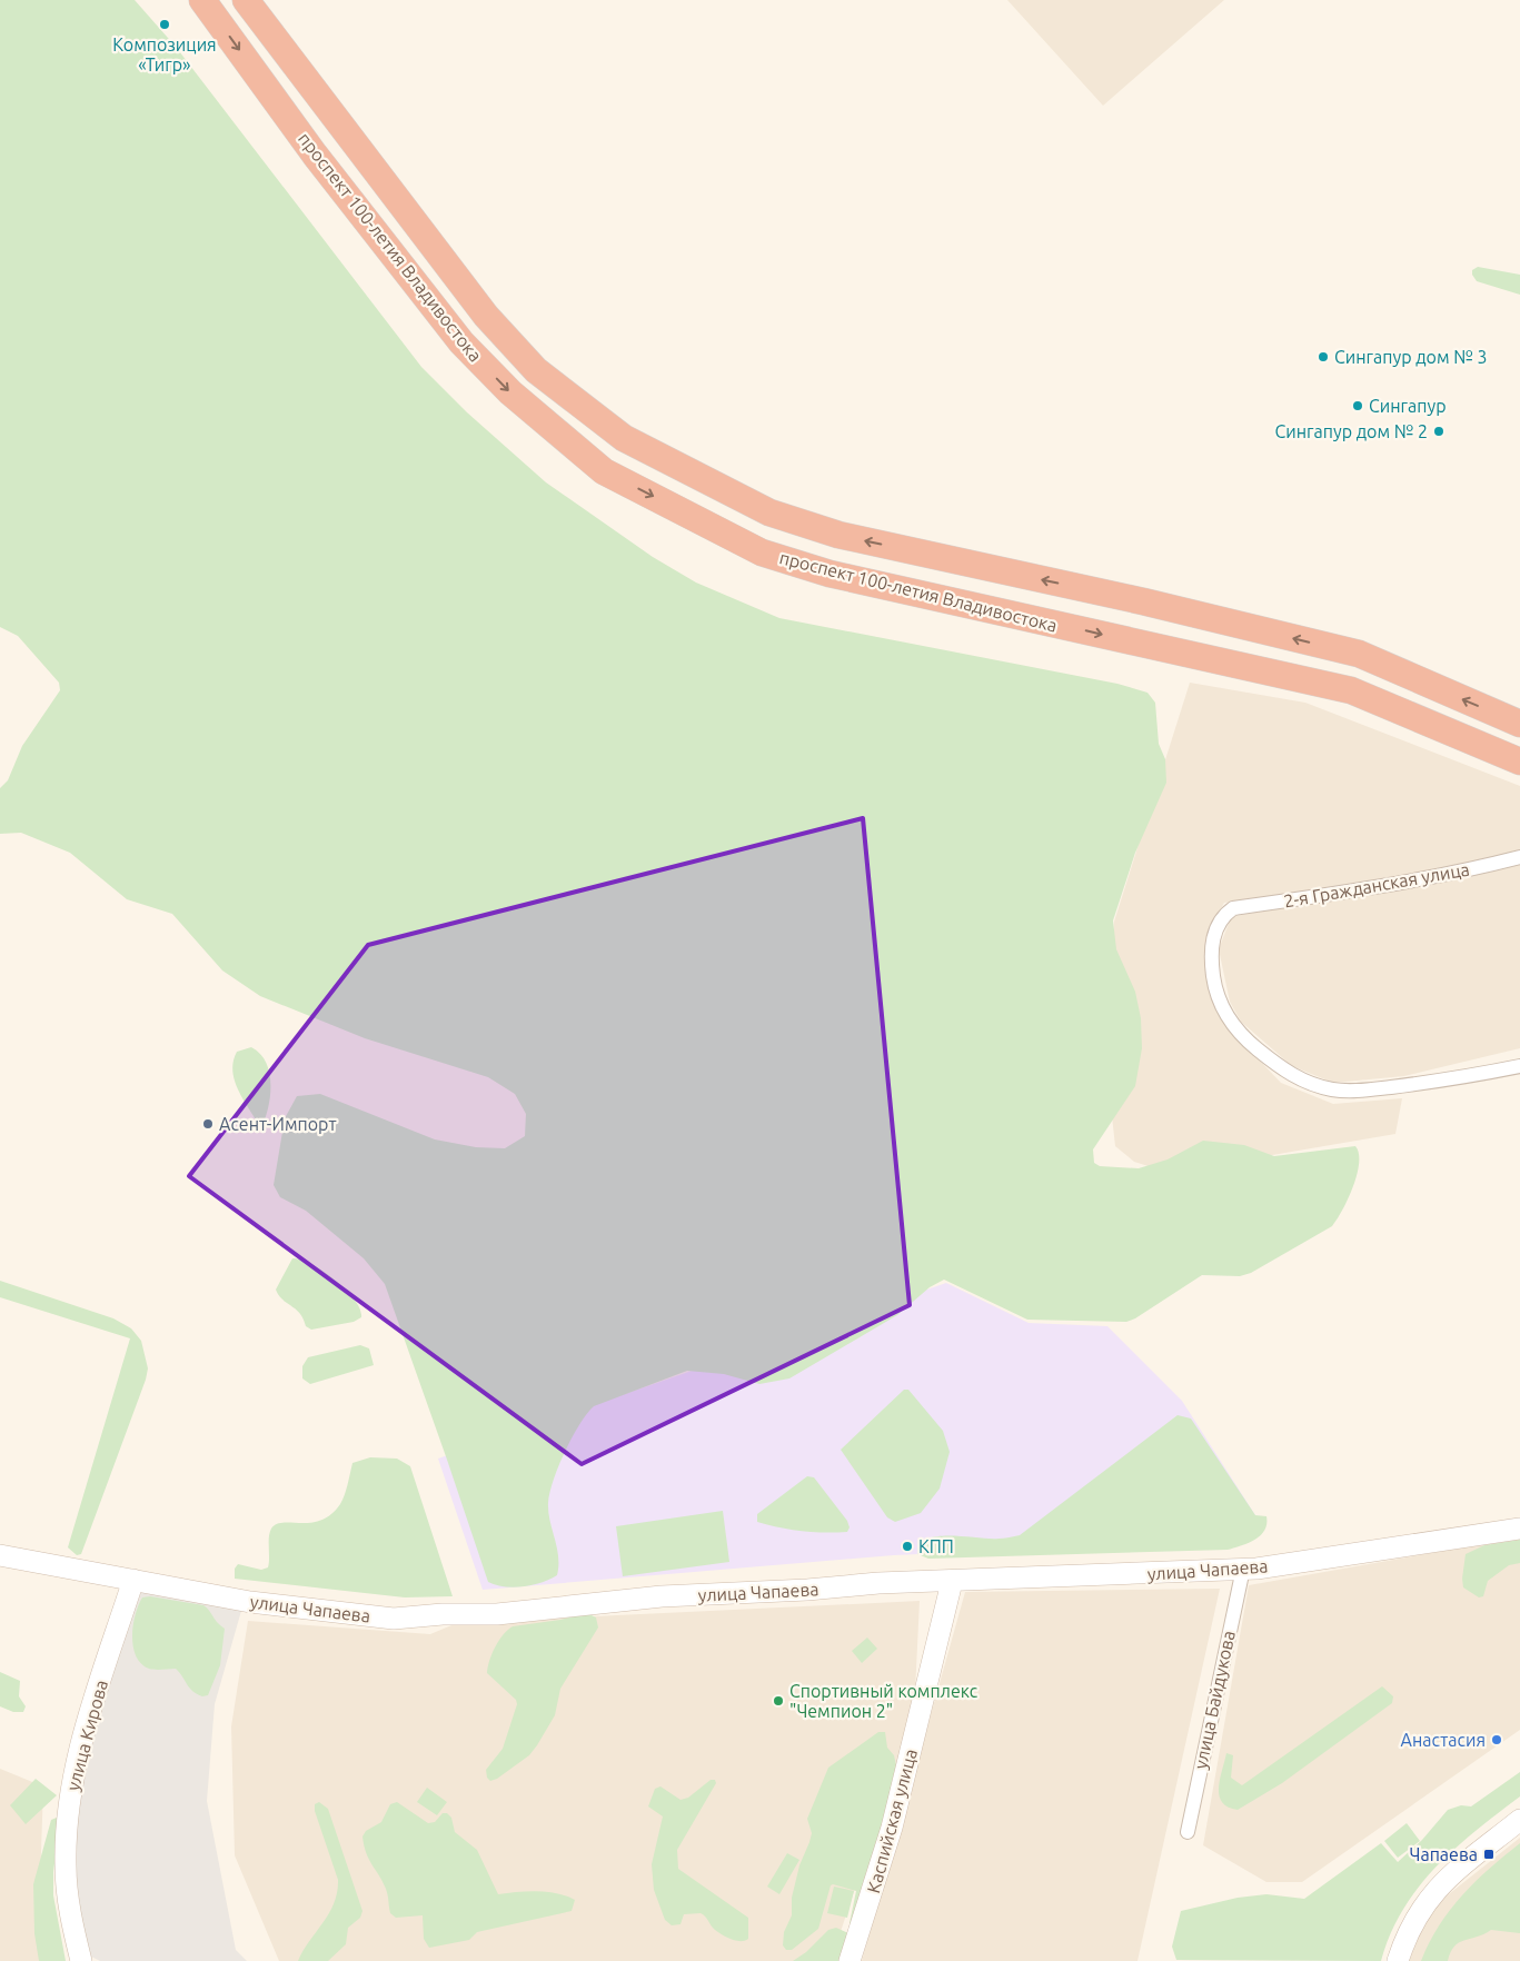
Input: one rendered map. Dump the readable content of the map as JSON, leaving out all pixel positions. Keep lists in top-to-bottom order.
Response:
{
  "streets": {
    "highway": ["проспект 100-летия Владивостока"],
    "main road": ["улица Чапаева", "улица Кирова", "Каспийская улица"],
    "street": ["2-я Гражданская улица", "улица Байдукова"]
  },
  "crossings": [
    ["улица Чапаева", "улица Байдукова"],
    ["улица Чапаева", "улица Кирова"],
    ["улица Чапаева", "Каспийская улица"]
  ],
  "places": {
    "other": [
      "Композиция «Тигр»",
      "Сингапур дом № 3",
      "Сингапур",
      "Сингапур дом № 2",
      "Асент-Импорт",
      "КПП",
      "Спортивный комплекс \"Чемпион 2\"",
      "Анастасия"
    ],
    "transit": ["Чапаева"]
  }
}
